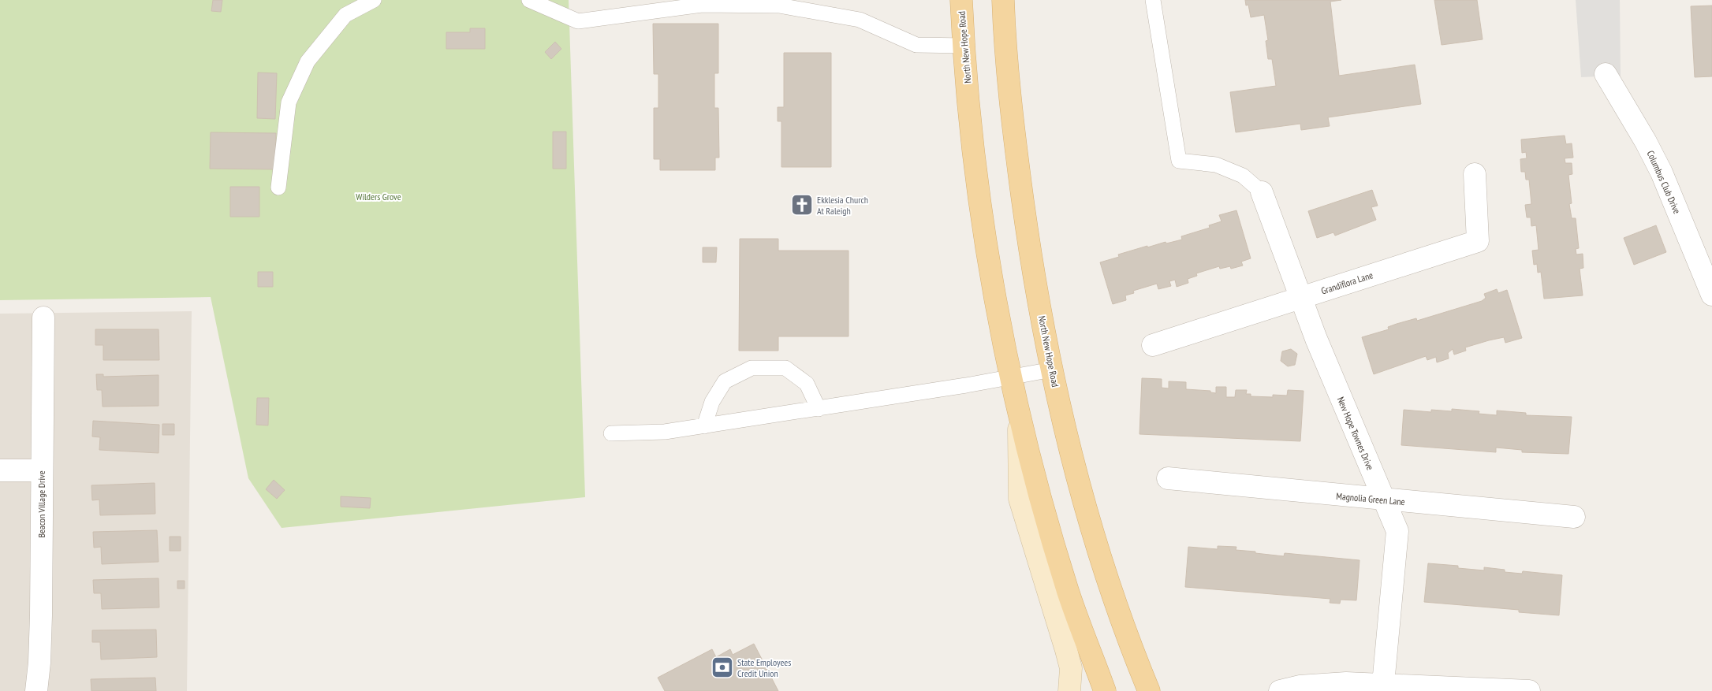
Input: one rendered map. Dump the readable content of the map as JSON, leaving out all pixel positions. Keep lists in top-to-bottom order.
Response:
{
  "streets": {
    "main road": ["North New Hope Road"],
    "street": [
      "Columbus Club Drive",
      "Grandiflora Lane",
      "New Hope Townes Drive",
      "Magnolia Green Lane",
      "Beacon Village Drive"
    ]
  },
  "crossings": [
    ["Grandiflora Lane", "New Hope Townes Drive"],
    ["New Hope Townes Drive", "Magnolia Green Lane"]
  ],
  "parks": ["Wilders Grove"],
  "places": {
    "church": ["Ekklesia Church At Raleigh"],
    "bank": ["State Employees Credit Union"]
  }
}
